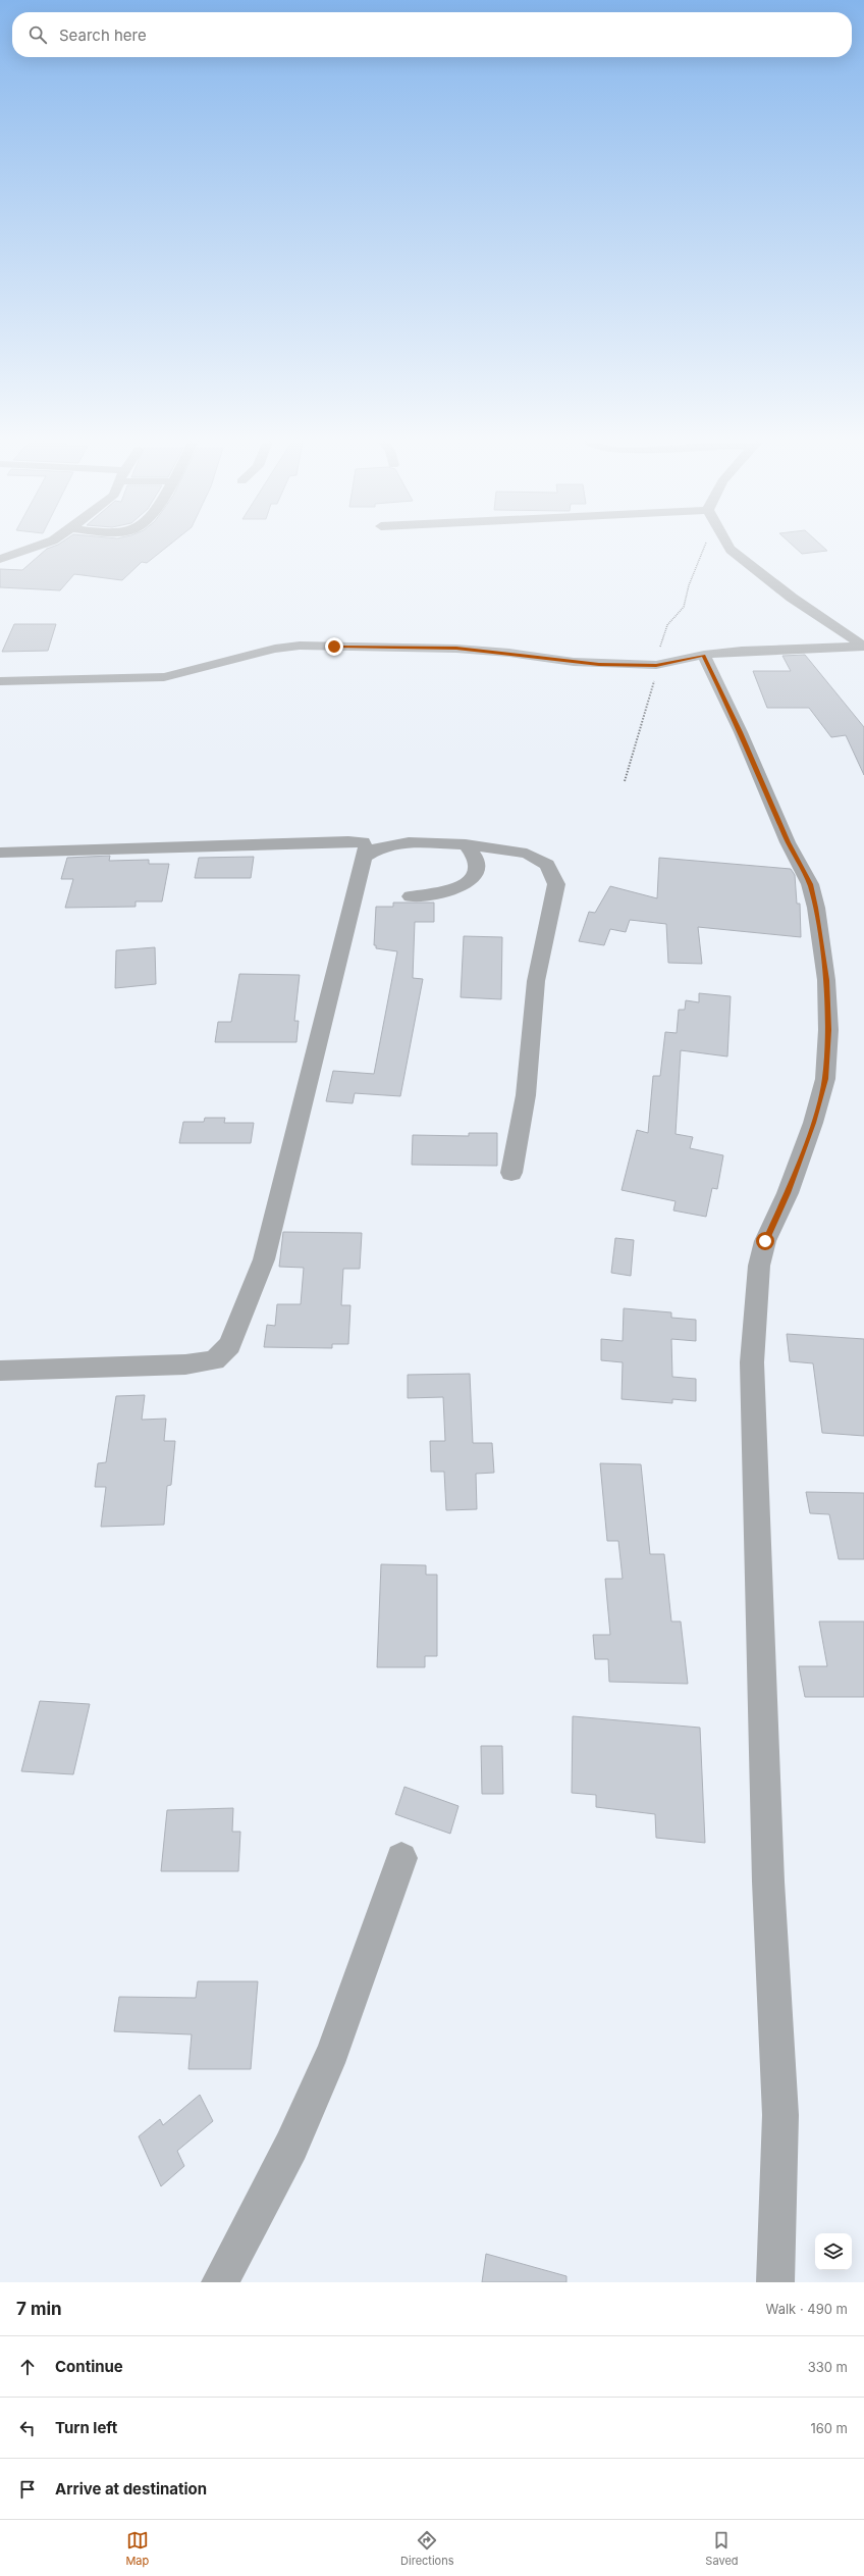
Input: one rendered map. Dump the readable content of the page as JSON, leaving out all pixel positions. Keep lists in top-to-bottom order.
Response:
{
  "page": {
    "search": "Search here",
    "heading": ["7 min", "Walk · 490 m"],
    "list": [
      ["Continue", "330 m"],
      ["Turn left", "160 m"],
      "Arrive at destination"
    ],
    "nav": ["Map", "Directions", "Saved"]
  }
}
